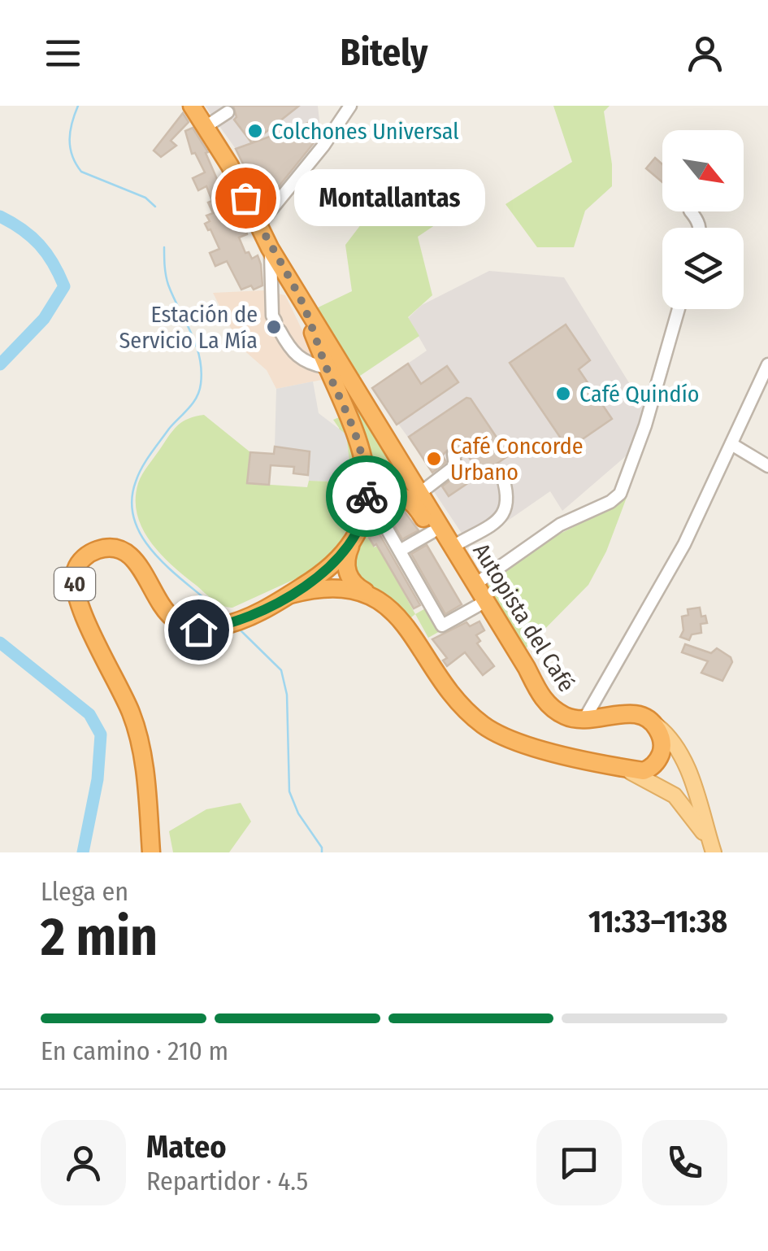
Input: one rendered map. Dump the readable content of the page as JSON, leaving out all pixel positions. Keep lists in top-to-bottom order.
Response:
{
  "streets": {
    "highway": ["40", "Autopista del Café"]
  },
  "crossings": [
    ["40", "Autopista del Café"]
  ],
  "places": [
    "Colchones Universal",
    "Montallantas",
    "Estación de Servicio La Mía",
    "Café Quindío",
    "Café Concorde Urbano"
  ],
  "north": "bottom right",
  "page": {
    "header": "Bitely",
    "bubble": "Montallantas",
    "heading": ["2 min", "Llega en", "11:33–11:38"],
    "panel": ["Mateo", "Repartidor · 4.5"],
    "bar": "En camino · 210 m"
  }
}
